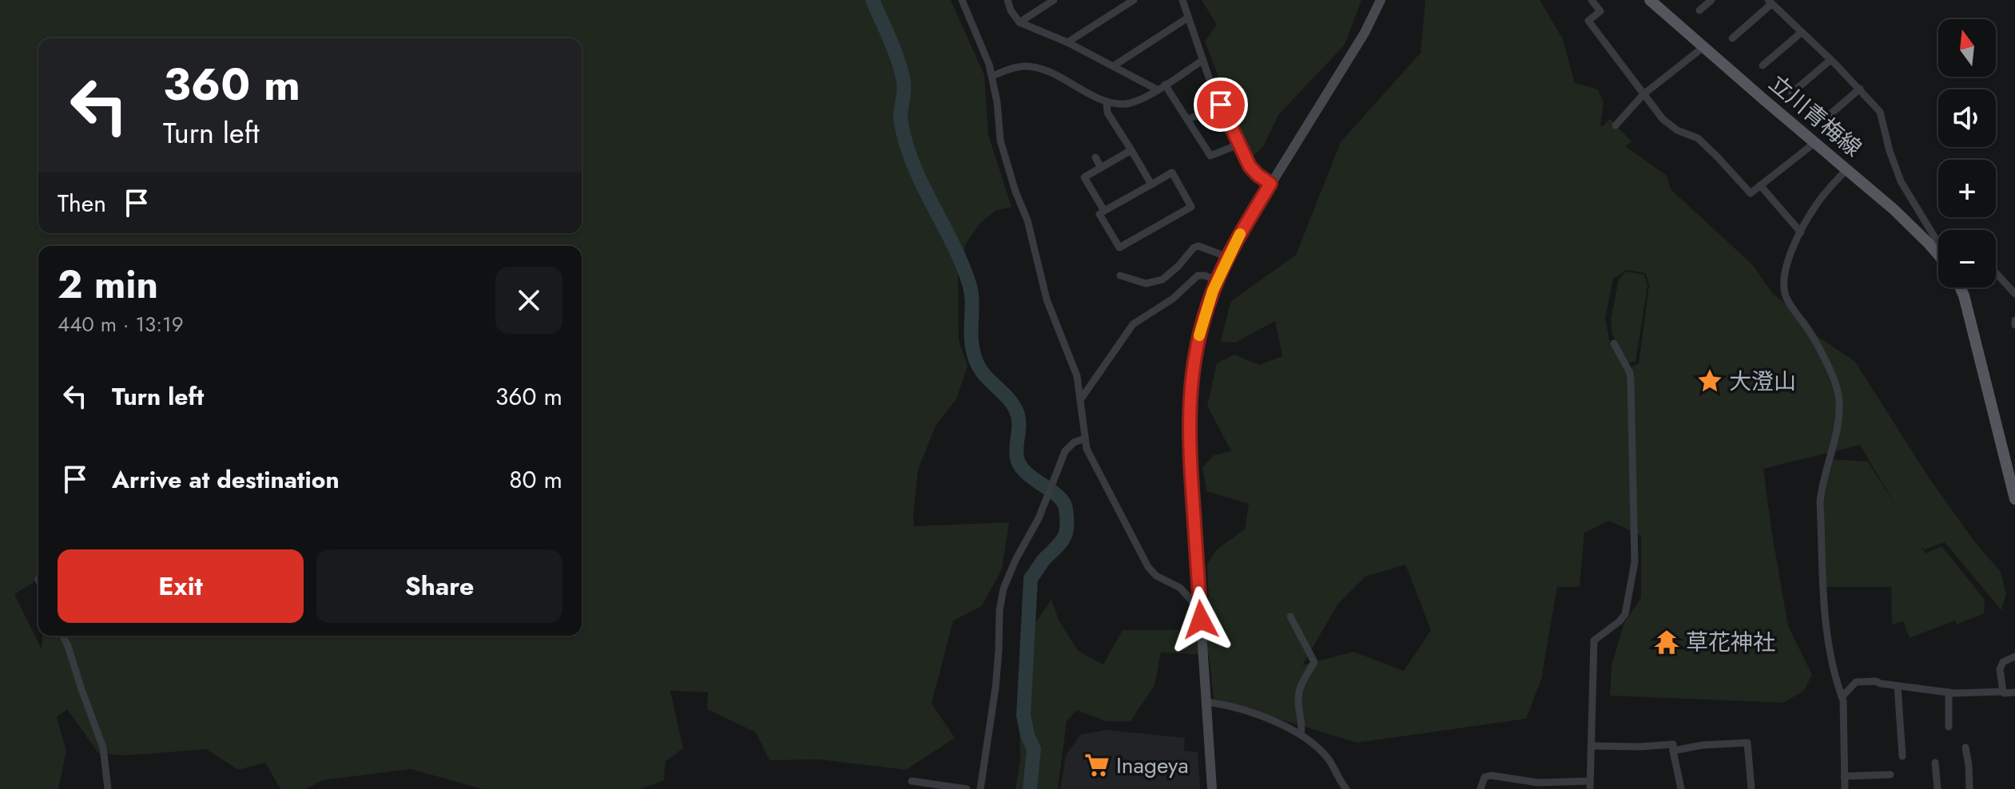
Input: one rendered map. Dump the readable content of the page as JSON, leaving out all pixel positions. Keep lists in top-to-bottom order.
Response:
{
  "streets": {
    "main road": ["立川青梅線"]
  },
  "places": {
    "place": ["大澄山"],
    "temple": ["草花神社"],
    "supermarket": ["Inageya"]
  },
  "north": "top",
  "page": {
    "map_buttons": ["+", "−"],
    "turn": ["360 m", "Turn left"],
    "then": "Then",
    "heading": ["2 min", "440 m · 13:19"],
    "list": [
      {
        "name": "Turn left",
        "value": "360 m"
      },
      {
        "name": "Arrive at destination",
        "value": "80 m"
      }
    ],
    "buttons": ["Exit", "Share"]
  }
}
